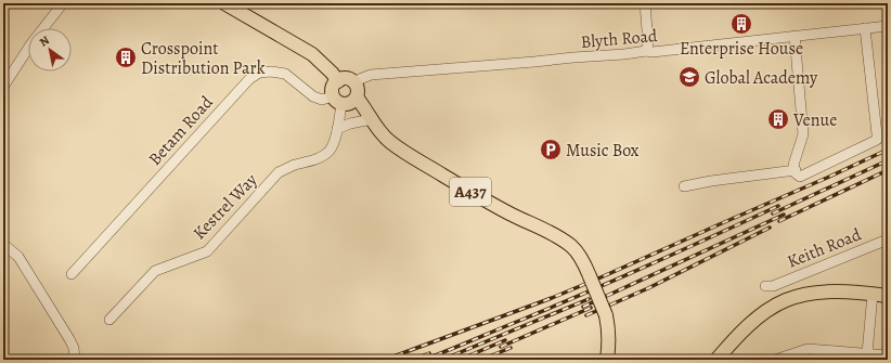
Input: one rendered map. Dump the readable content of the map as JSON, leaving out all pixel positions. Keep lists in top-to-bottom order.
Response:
{
  "streets": {
    "main road": ["A437"],
    "street": [
      "Blyth Road",
      "Betam Road",
      "Kestrel Way",
      "Keith Road"
    ]
  },
  "crossings": [
    ["Blyth Road", "Betam Road"],
    ["Blyth Road", "A437"],
    ["Blyth Road", "Kestrel Way"],
    ["Betam Road", "A437"],
    ["Betam Road", "Kestrel Way"],
    ["A437", "Kestrel Way"]
  ],
  "places": {
    "building": ["Enterprise House", "Crosspoint Distribution Park", "Venue"],
    "school or university": ["Global Academy"],
    "parking": ["Music Box"]
  },
  "north": "top left"
}
